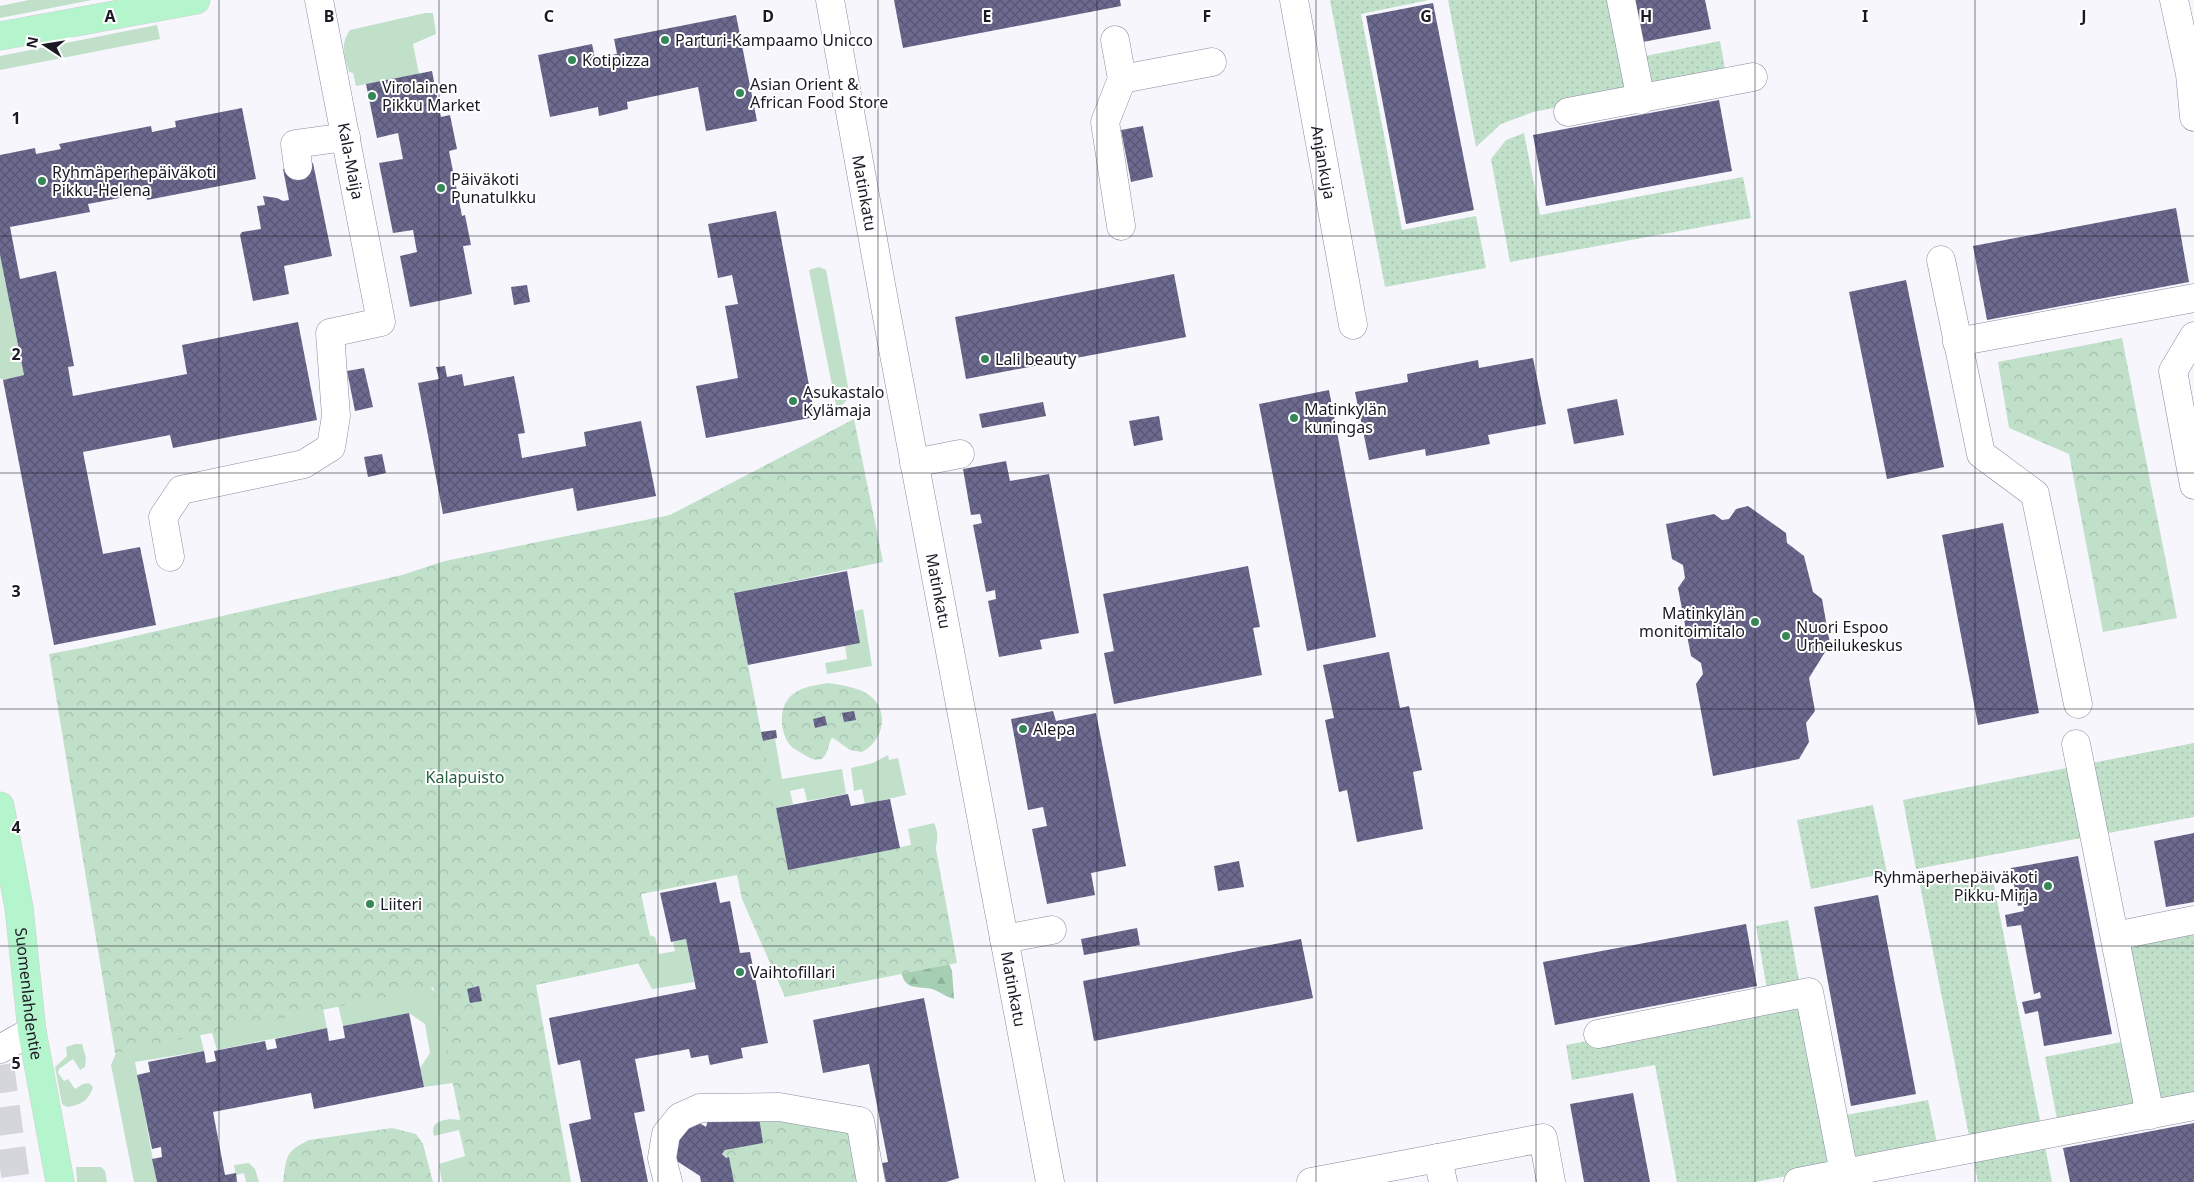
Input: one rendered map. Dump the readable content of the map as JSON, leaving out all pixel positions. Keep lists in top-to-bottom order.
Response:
{
  "streets": {
    "main road": ["Suomenlahdentie"],
    "street": ["Kala-Maija", "Anjankuja", "Matinkatu"]
  },
  "parks": ["Kalapuisto"],
  "places": [
    "Parturi-Kampaamo Unicco",
    "Kotipizza",
    "Asian Orient & African Food Store",
    "Virolainen Pikku Market",
    "Ryhmäperhepäiväkoti Pikku-Helena",
    "Päiväkoti Punatulkku",
    "Lali beauty",
    "Asukastalo Kylämaja",
    "Matinkylän kuningas",
    "Matinkylän monitoimitalo",
    "Nuori Espoo Urheilukeskus",
    "Alepa",
    "Ryhmäperhepäiväkoti Pikku-Mirja",
    "Liiteri",
    "Vaihtofillari"
  ],
  "north": "left",
  "grid": {
    "columns": [
      "A",
      "B",
      "C",
      "D",
      "E",
      "F",
      "G",
      "H",
      "I",
      "J"
    ],
    "rows": [
      "1",
      "2",
      "3",
      "4",
      "5"
    ]
  }
}
